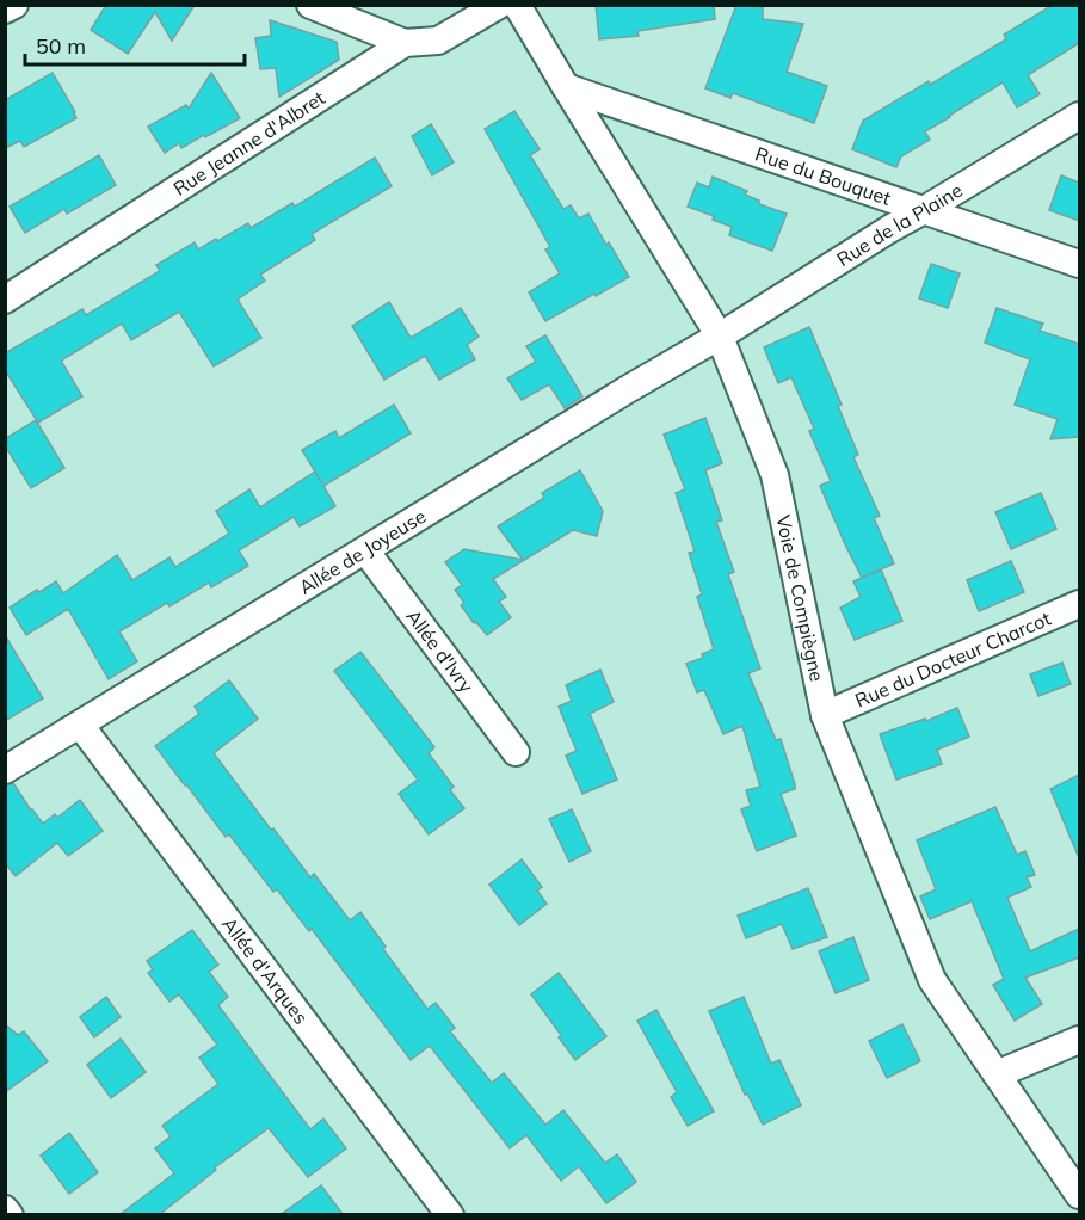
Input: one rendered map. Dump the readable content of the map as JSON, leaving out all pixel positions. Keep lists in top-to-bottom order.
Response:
{
  "streets": {
    "street": [
      "Rue Jeanne d'Albret",
      "Rue du Bouquet",
      "Rue de la Plaine",
      "Allée de Joyeuse",
      "Voie de Compiègne",
      "Allée d'Ivry",
      "Rue du Docteur Charcot",
      "Allée d'Arques"
    ]
  },
  "crossings": [
    ["Rue du Bouquet", "Rue de la Plaine"],
    ["Rue du Bouquet", "Voie de Compiègne"],
    ["Rue de la Plaine", "Allée de Joyeuse"],
    ["Rue de la Plaine", "Voie de Compiègne"],
    ["Allée de Joyeuse", "Voie de Compiègne"],
    ["Allée de Joyeuse", "Allée d'Ivry"],
    ["Allée de Joyeuse", "Allée d'Arques"],
    ["Voie de Compiègne", "Rue du Docteur Charcot"]
  ],
  "scale_bar": "50 m"
}
